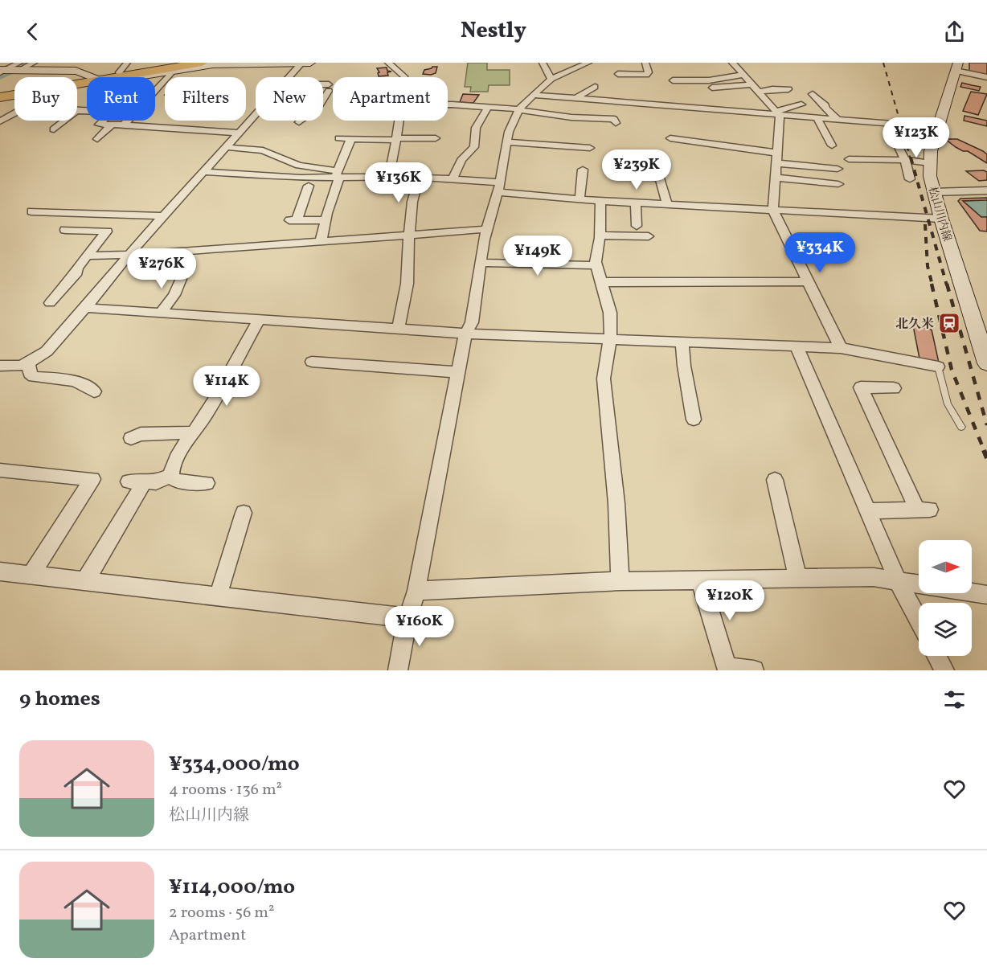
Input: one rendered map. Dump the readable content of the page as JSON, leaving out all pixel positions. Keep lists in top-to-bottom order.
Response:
{
  "streets": {
    "main road": ["松山川内線"]
  },
  "places": {
    "station": ["北久米"]
  },
  "north": "right",
  "page": {
    "header": "Nestly",
    "chip": [
      "Buy",
      "Rent",
      "Filters",
      "New",
      "Apartment"
    ],
    "price": [
      "¥123K",
      "¥239K",
      "¥136K",
      "¥334K",
      "¥149K",
      "¥276K",
      "¥114K",
      "¥120K",
      "¥160K"
    ],
    "heading": "9 homes",
    "list": [
      {
        "name": "¥334,000/mo",
        "note": "4 rooms · 136 m² · 松山川内線"
      },
      {
        "name": "¥114,000/mo",
        "note": "2 rooms · 56 m² · Apartment"
      }
    ]
  }
}
